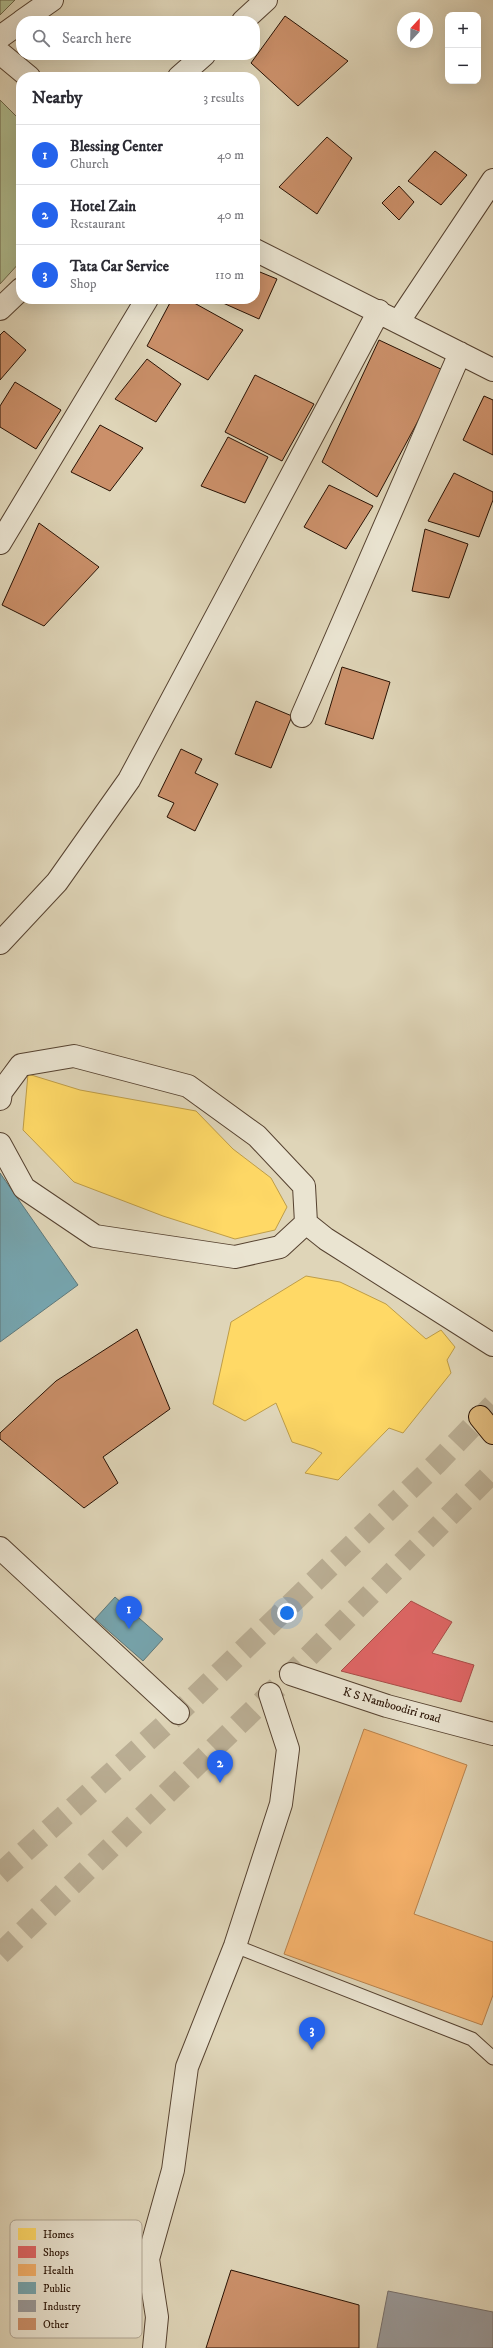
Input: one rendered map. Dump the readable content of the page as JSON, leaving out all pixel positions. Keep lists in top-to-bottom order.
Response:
{
  "streets": {
    "street": ["K S Namboodiri road"]
  },
  "legend": [
    "Homes",
    "Shops",
    "Health",
    "Public",
    "Industry",
    "Other"
  ],
  "north": "top",
  "page": {
    "map_buttons": ["+", "−"],
    "search": "Search here",
    "heading": ["Nearby", "3 results"],
    "list": [
      {
        "mark": "1",
        "name": "Blessing Center",
        "note": "Church",
        "value": "40 m"
      },
      {
        "mark": "2",
        "name": "Hotel Zain",
        "note": "Restaurant",
        "value": "40 m"
      },
      {
        "mark": "3",
        "name": "Tata Car Service",
        "note": "Shop",
        "value": "110 m"
      }
    ],
    "pins": ["1", "2", "3"]
  }
}
